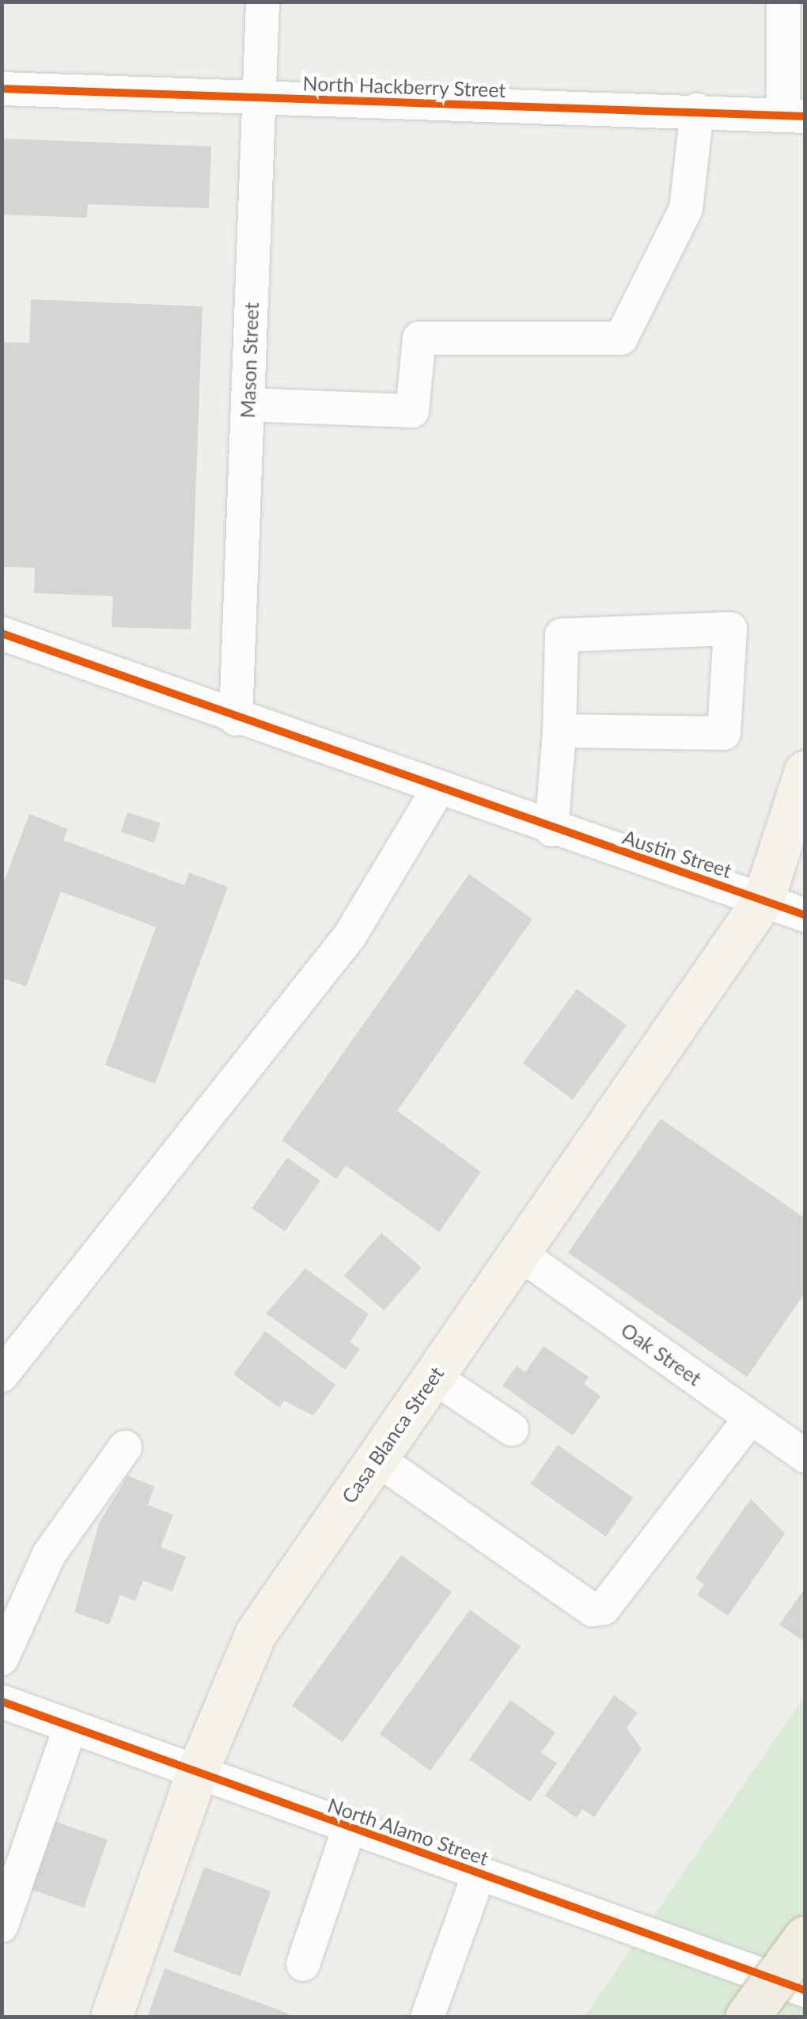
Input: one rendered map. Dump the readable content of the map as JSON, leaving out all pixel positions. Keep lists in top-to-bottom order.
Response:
{
  "streets": {
    "main road": ["Casa Blanca Street"],
    "street": [
      "North Hackberry Street",
      "Mason Street",
      "Austin Street",
      "Oak Street",
      "North Alamo Street"
    ]
  },
  "crossings": [
    ["North Hackberry Street", "Mason Street"],
    ["Mason Street", "Austin Street"],
    ["Austin Street", "Casa Blanca Street"],
    ["Oak Street", "Casa Blanca Street"],
    ["Casa Blanca Street", "North Alamo Street"]
  ]
}
